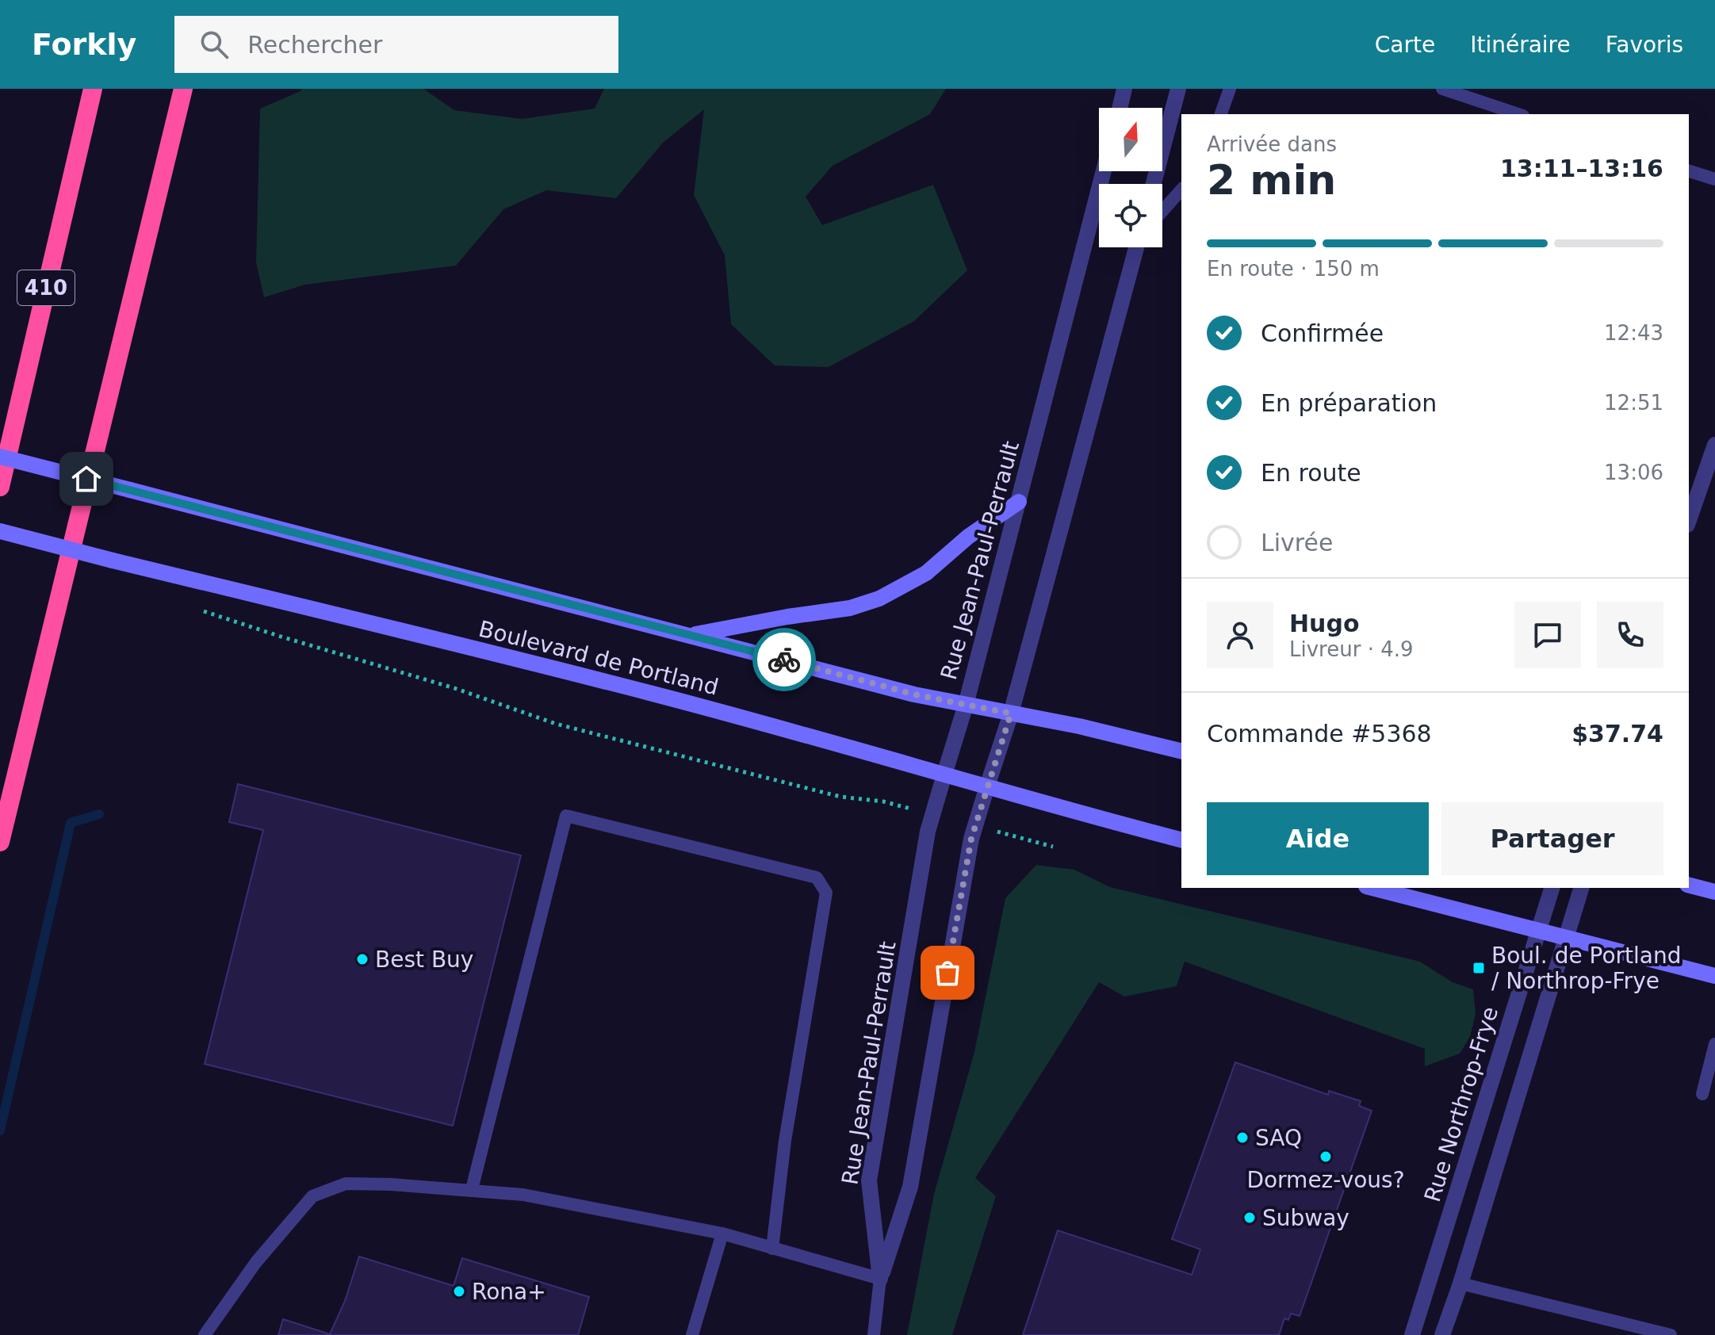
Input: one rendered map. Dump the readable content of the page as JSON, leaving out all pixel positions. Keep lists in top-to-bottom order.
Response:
{
  "streets": {
    "highway": ["410"],
    "main road": ["Boulevard de Portland"],
    "street": ["Rue Jean-Paul-Perrault", "Rue Northrop-Frye"]
  },
  "crossings": [
    ["Rue Jean-Paul-Perrault", "Boulevard de Portland"]
  ],
  "places": {
    "other": [
      "Best Buy",
      "SAQ",
      "Dormez-vous?",
      "Subway",
      "Rona+"
    ],
    "transit": ["Boul. de Portland / Northrop-Frye"]
  },
  "north": "top",
  "page": {
    "header": "Forkly",
    "search": "Rechercher",
    "nav": ["Carte", "Itinéraire", "Favoris"],
    "heading": ["2 min", "Arrivée dans", "13:11–13:16"],
    "panel": [
      "Hugo",
      "Livreur · 4.9",
      "Commande #5368",
      "$37.74"
    ],
    "bar": "En route · 150 m",
    "list": [
      ["Confirmée", "12:43"],
      ["En préparation", "12:51"],
      ["En route", "13:06"],
      "Livrée"
    ],
    "buttons": ["Aide", "Partager"]
  }
}
